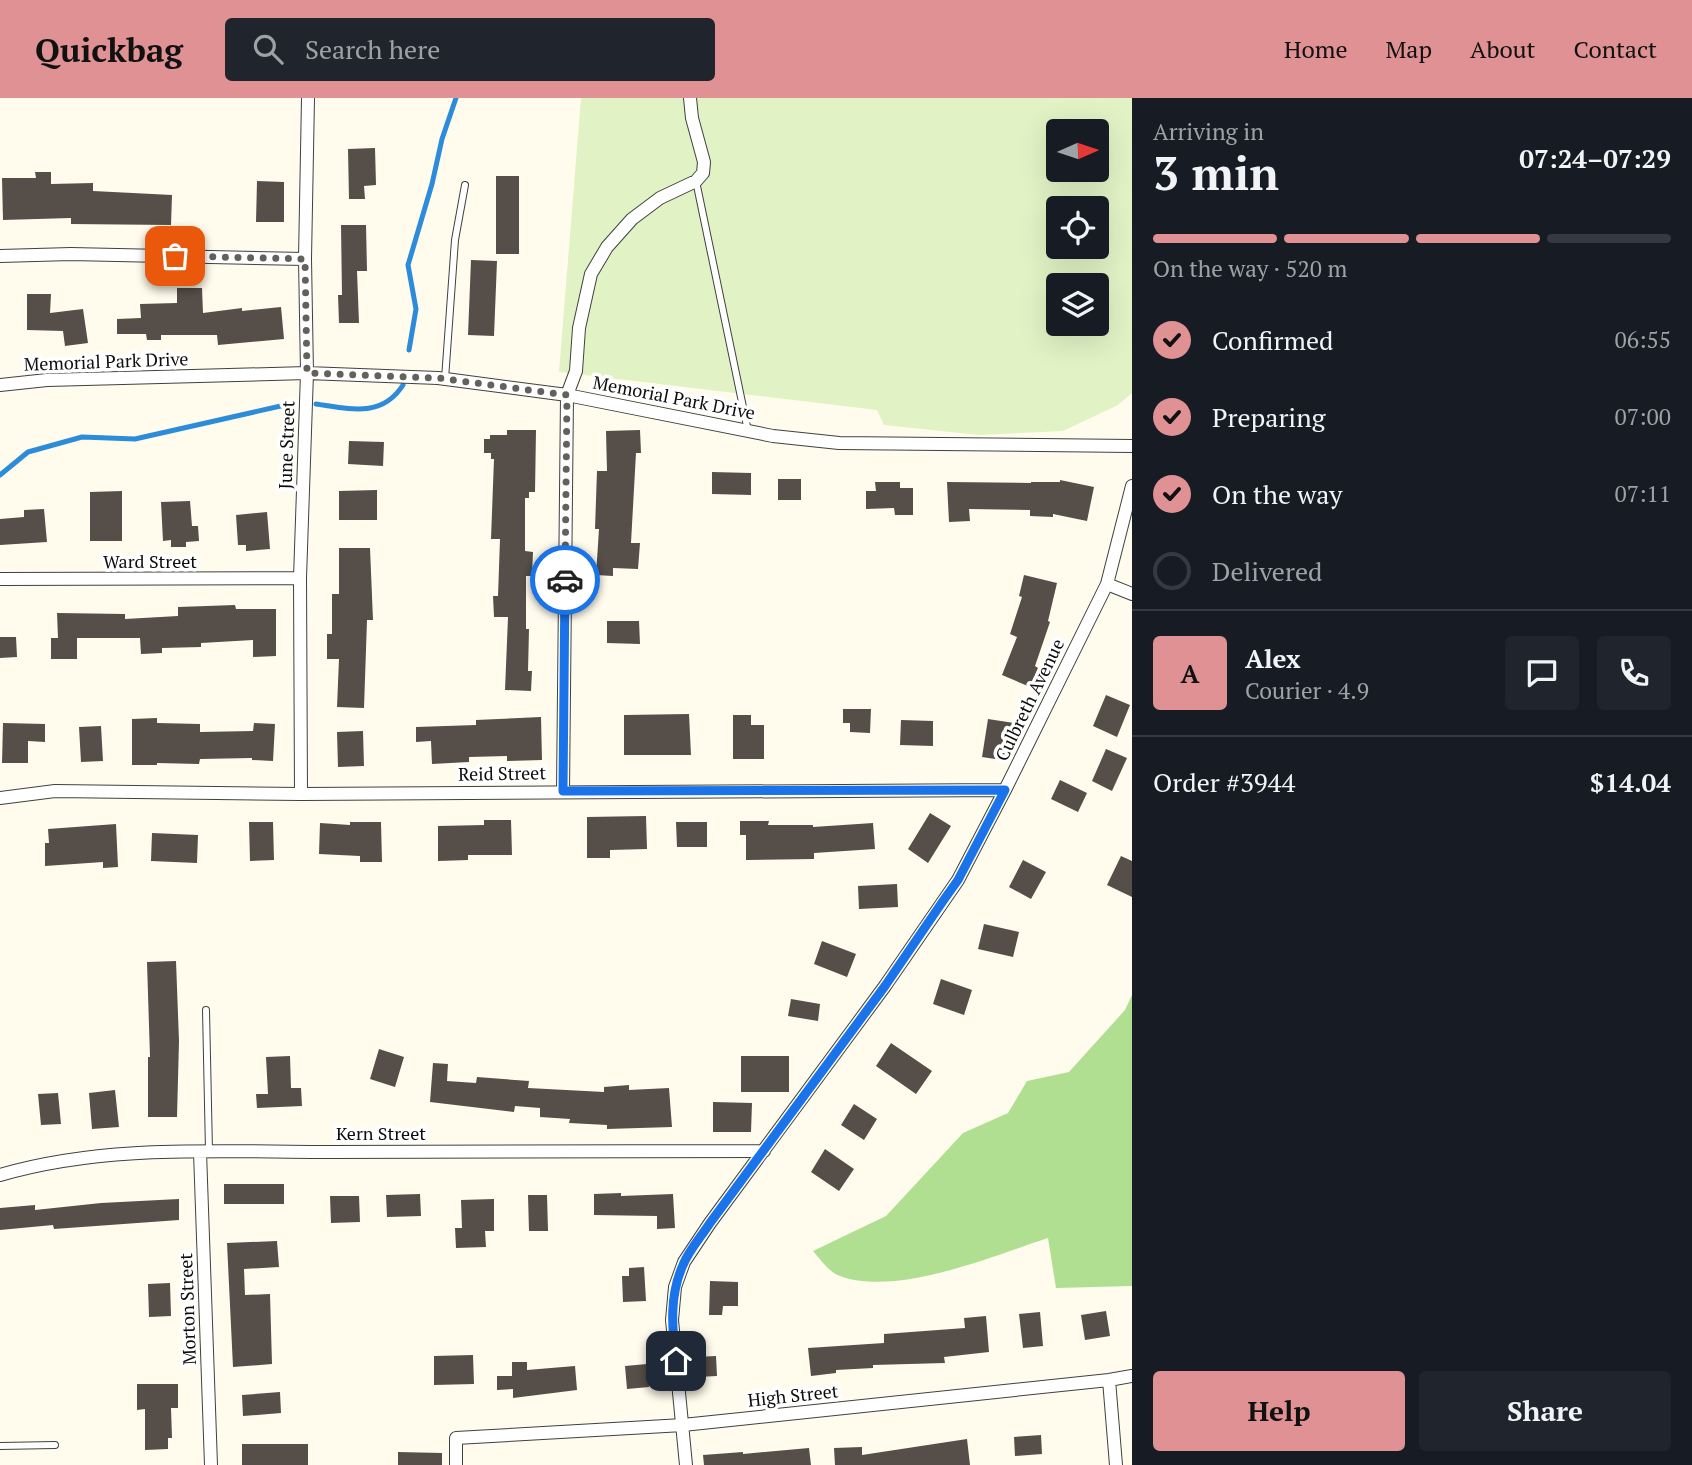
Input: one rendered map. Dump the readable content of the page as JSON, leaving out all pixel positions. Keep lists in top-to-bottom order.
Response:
{
  "streets": {
    "street": [
      "Memorial Park Drive",
      "June Street",
      "Ward Street",
      "Culbreth Avenue",
      "Reid Street",
      "Kern Street",
      "Morton Street",
      "High Street"
    ]
  },
  "crossings": [
    ["Memorial Park Drive", "June Street"],
    ["June Street", "Ward Street"],
    ["June Street", "Reid Street"],
    ["Culbreth Avenue", "Reid Street"],
    ["Culbreth Avenue", "Kern Street"],
    ["Culbreth Avenue", "High Street"],
    ["Kern Street", "Morton Street"]
  ],
  "north": "right",
  "page": {
    "header": "Quickbag",
    "search": "Search here",
    "nav": [
      "Home",
      "Map",
      "About",
      "Contact"
    ],
    "heading": ["3 min", "Arriving in", "07:24–07:29"],
    "panel": [
      "Alex",
      "Courier · 4.9",
      "Order #3944",
      "$14.04"
    ],
    "bar": "On the way · 520 m",
    "list": [
      ["Confirmed", "06:55"],
      ["Preparing", "07:00"],
      ["On the way", "07:11"],
      "Delivered"
    ],
    "round": "A",
    "buttons": ["Help", "Share"]
  }
}
